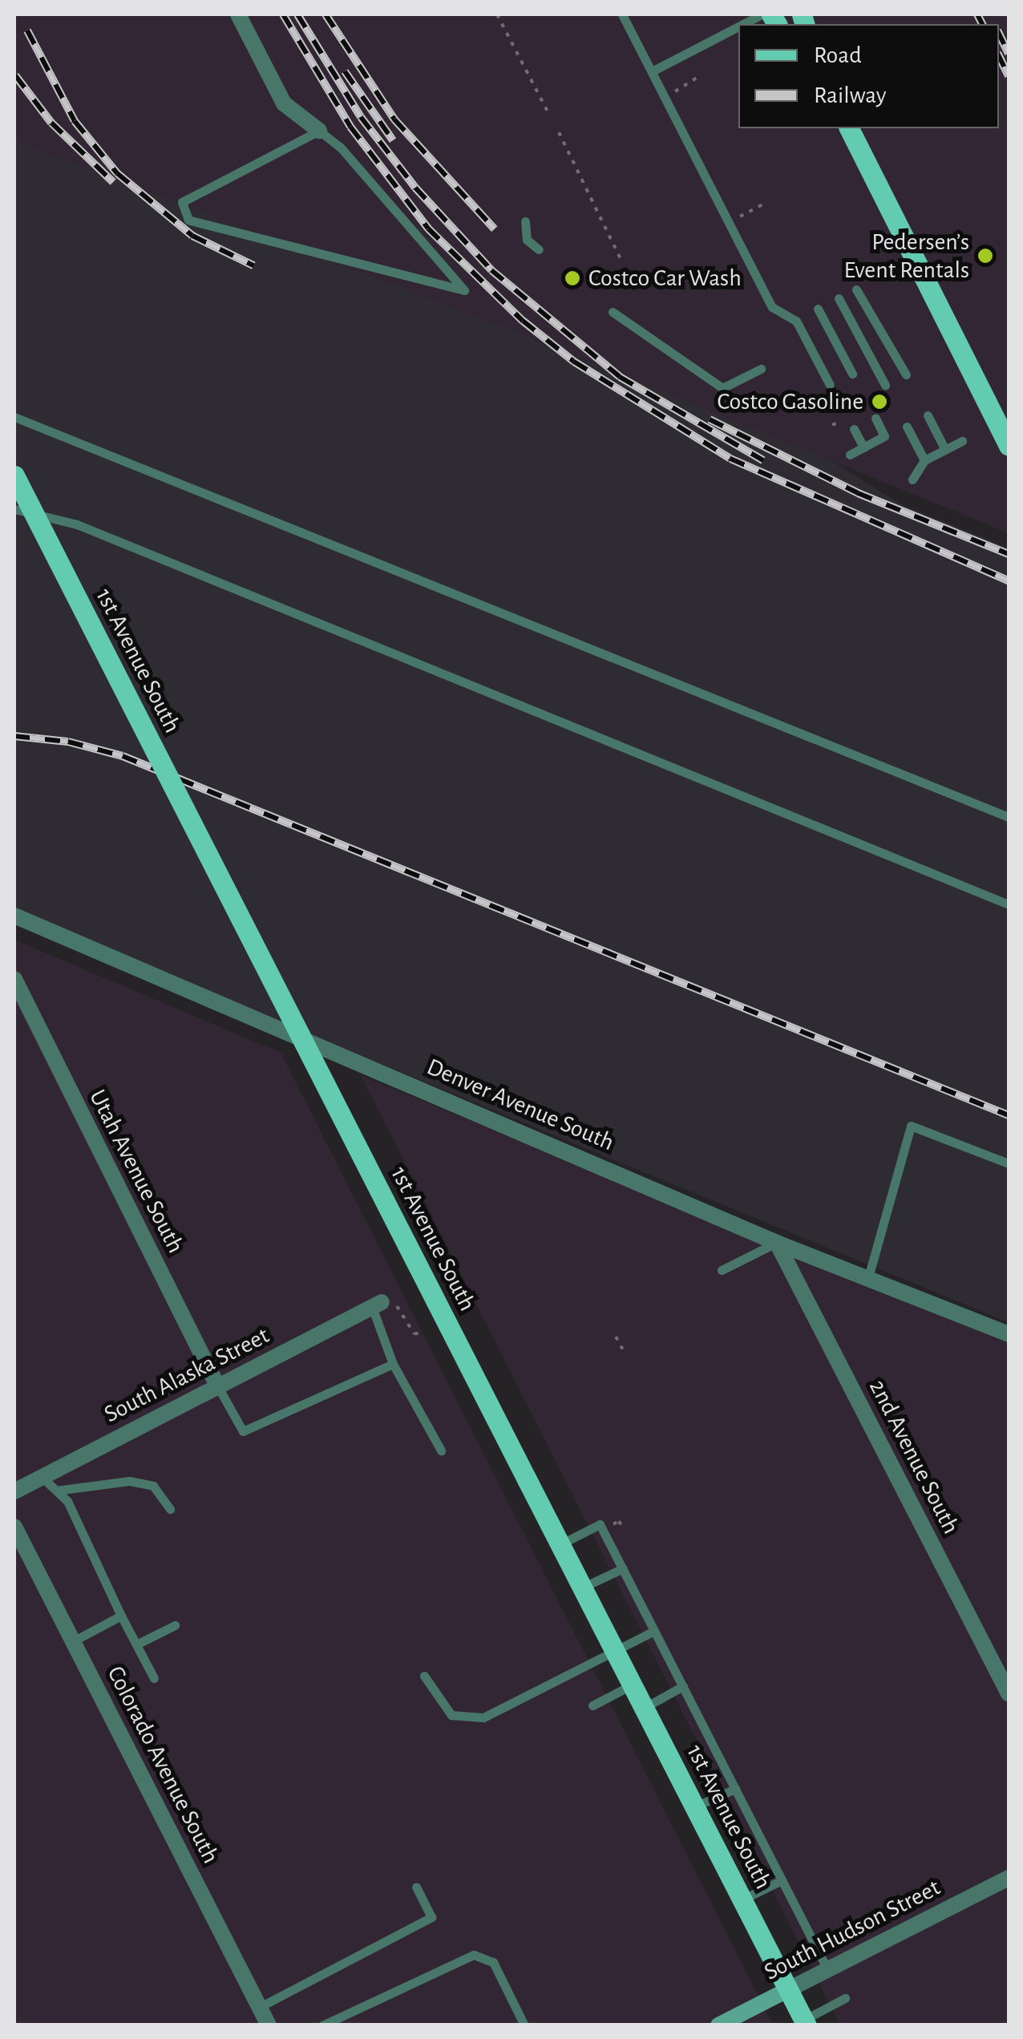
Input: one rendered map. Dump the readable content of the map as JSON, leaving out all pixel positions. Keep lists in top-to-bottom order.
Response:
{
  "streets": {
    "main road": ["1st Avenue South"],
    "street": [
      "Denver Avenue South",
      "Utah Avenue South",
      "South Alaska Street",
      "2nd Avenue South",
      "Colorado Avenue South",
      "South Hudson Street"
    ]
  },
  "crossings": [
    ["1st Avenue South", "South Hudson Street"],
    ["Denver Avenue South", "2nd Avenue South"],
    ["Utah Avenue South", "South Alaska Street"]
  ],
  "places": ["Pedersen’s Event Rentals", "Costco Car Wash", "Costco Gasoline"],
  "legend": ["Road", "Railway"]
}
